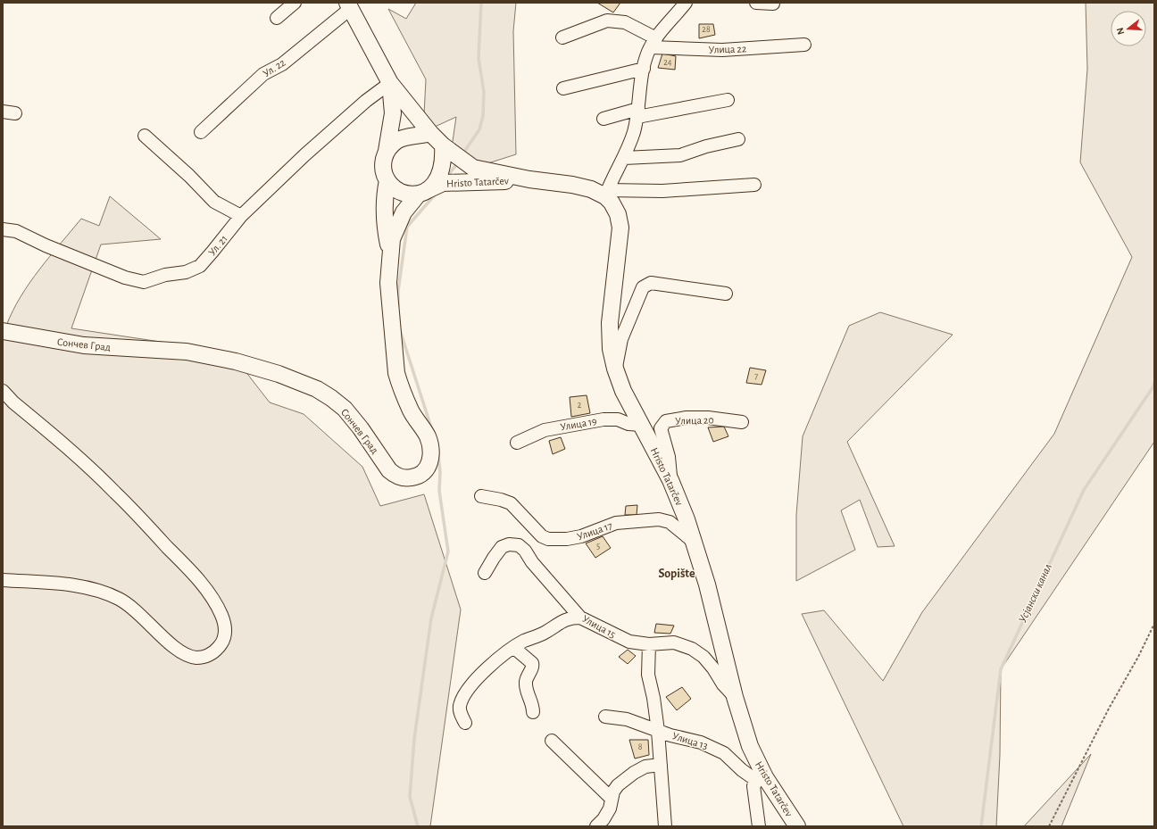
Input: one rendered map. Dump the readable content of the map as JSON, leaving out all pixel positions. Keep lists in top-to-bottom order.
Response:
{
  "streets": {
    "main road": ["Hristo Tatarčev", "Сончев Град"],
    "street": [
      "Улица 22",
      "Ул. 22",
      "Ул. 21",
      "Улица 20",
      "Улица 19",
      "Улица 17",
      "Улица 15",
      "Улица 13"
    ]
  },
  "crossings": [
    ["Hristo Tatarčev", "Улица 20"],
    ["Hristo Tatarčev", "Улица 19"],
    ["Hristo Tatarčev", "Улица 17"],
    ["Hristo Tatarčev", "Улица 15"],
    ["Hristo Tatarčev", "Улица 13"]
  ],
  "districts": ["Sopište"],
  "water": ["Усјански канал"],
  "house_numbers": [
    "28",
    "24",
    "7",
    "2",
    "5",
    "8"
  ],
  "north": "left"
}
